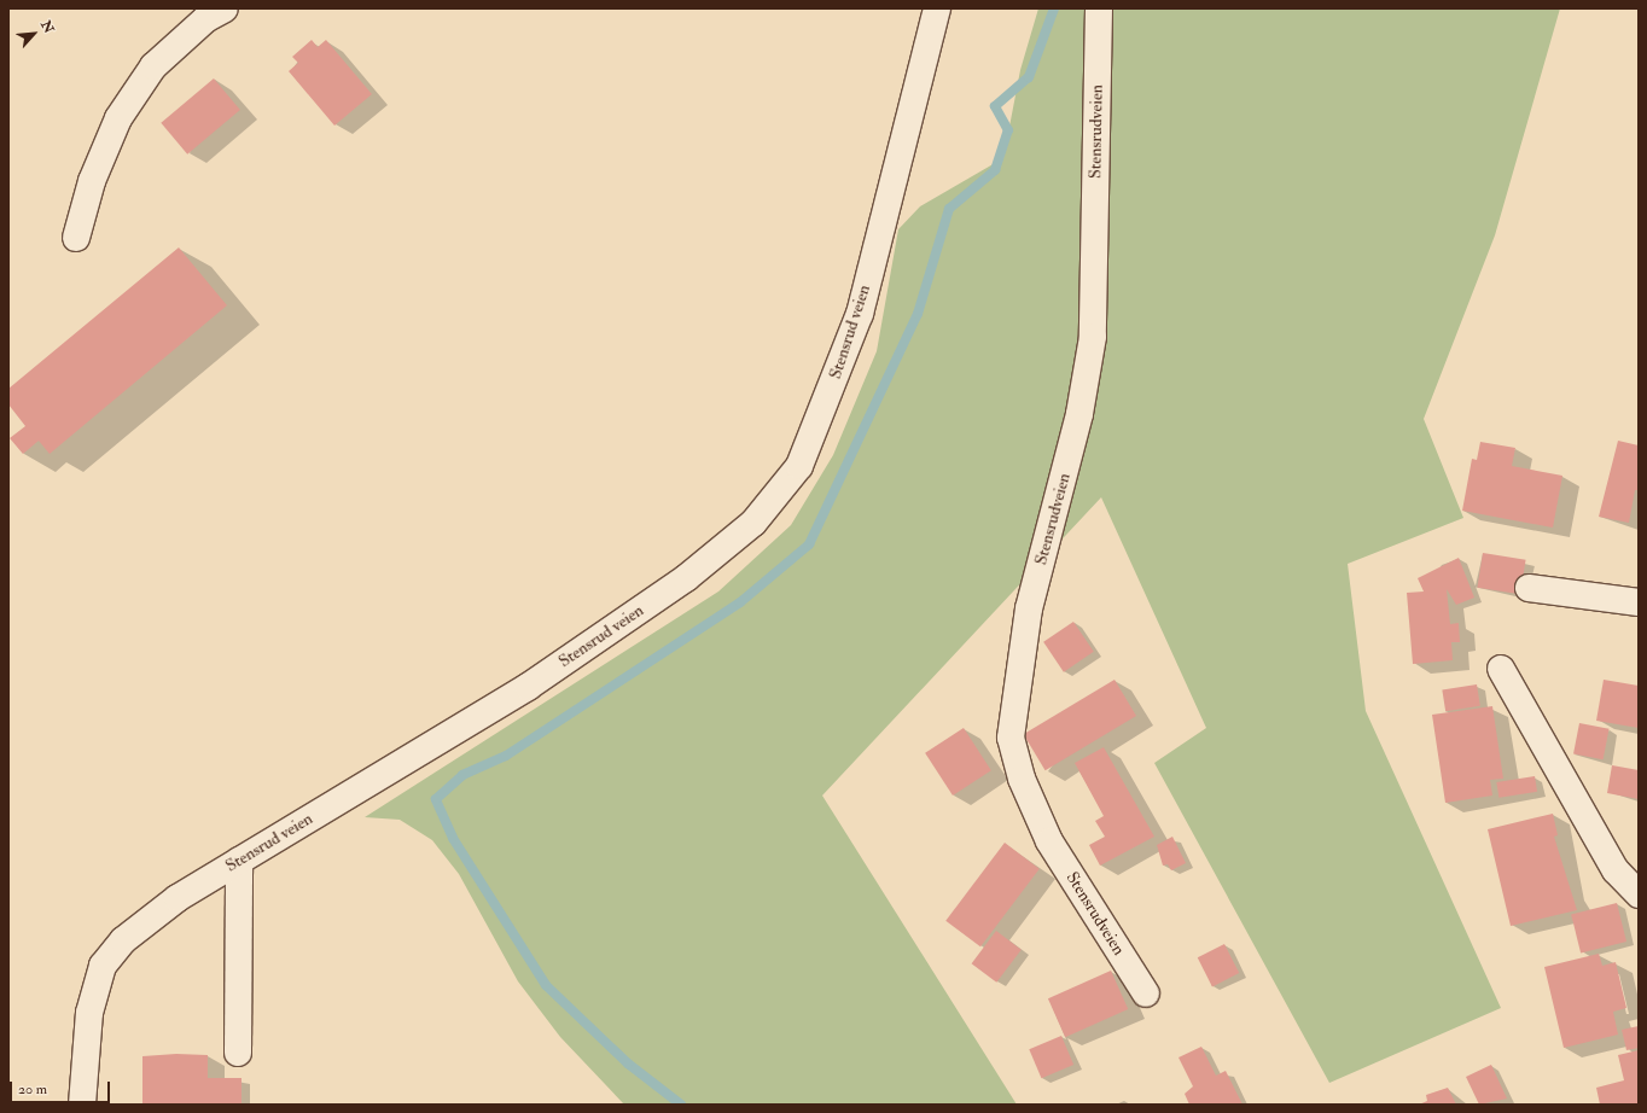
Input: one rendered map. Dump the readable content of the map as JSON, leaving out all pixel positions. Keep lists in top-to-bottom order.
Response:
{
  "streets": {
    "street": ["Stensrudveien", "Stensrud veien"]
  },
  "scale_bar": "20 m",
  "north": "top right"
}
